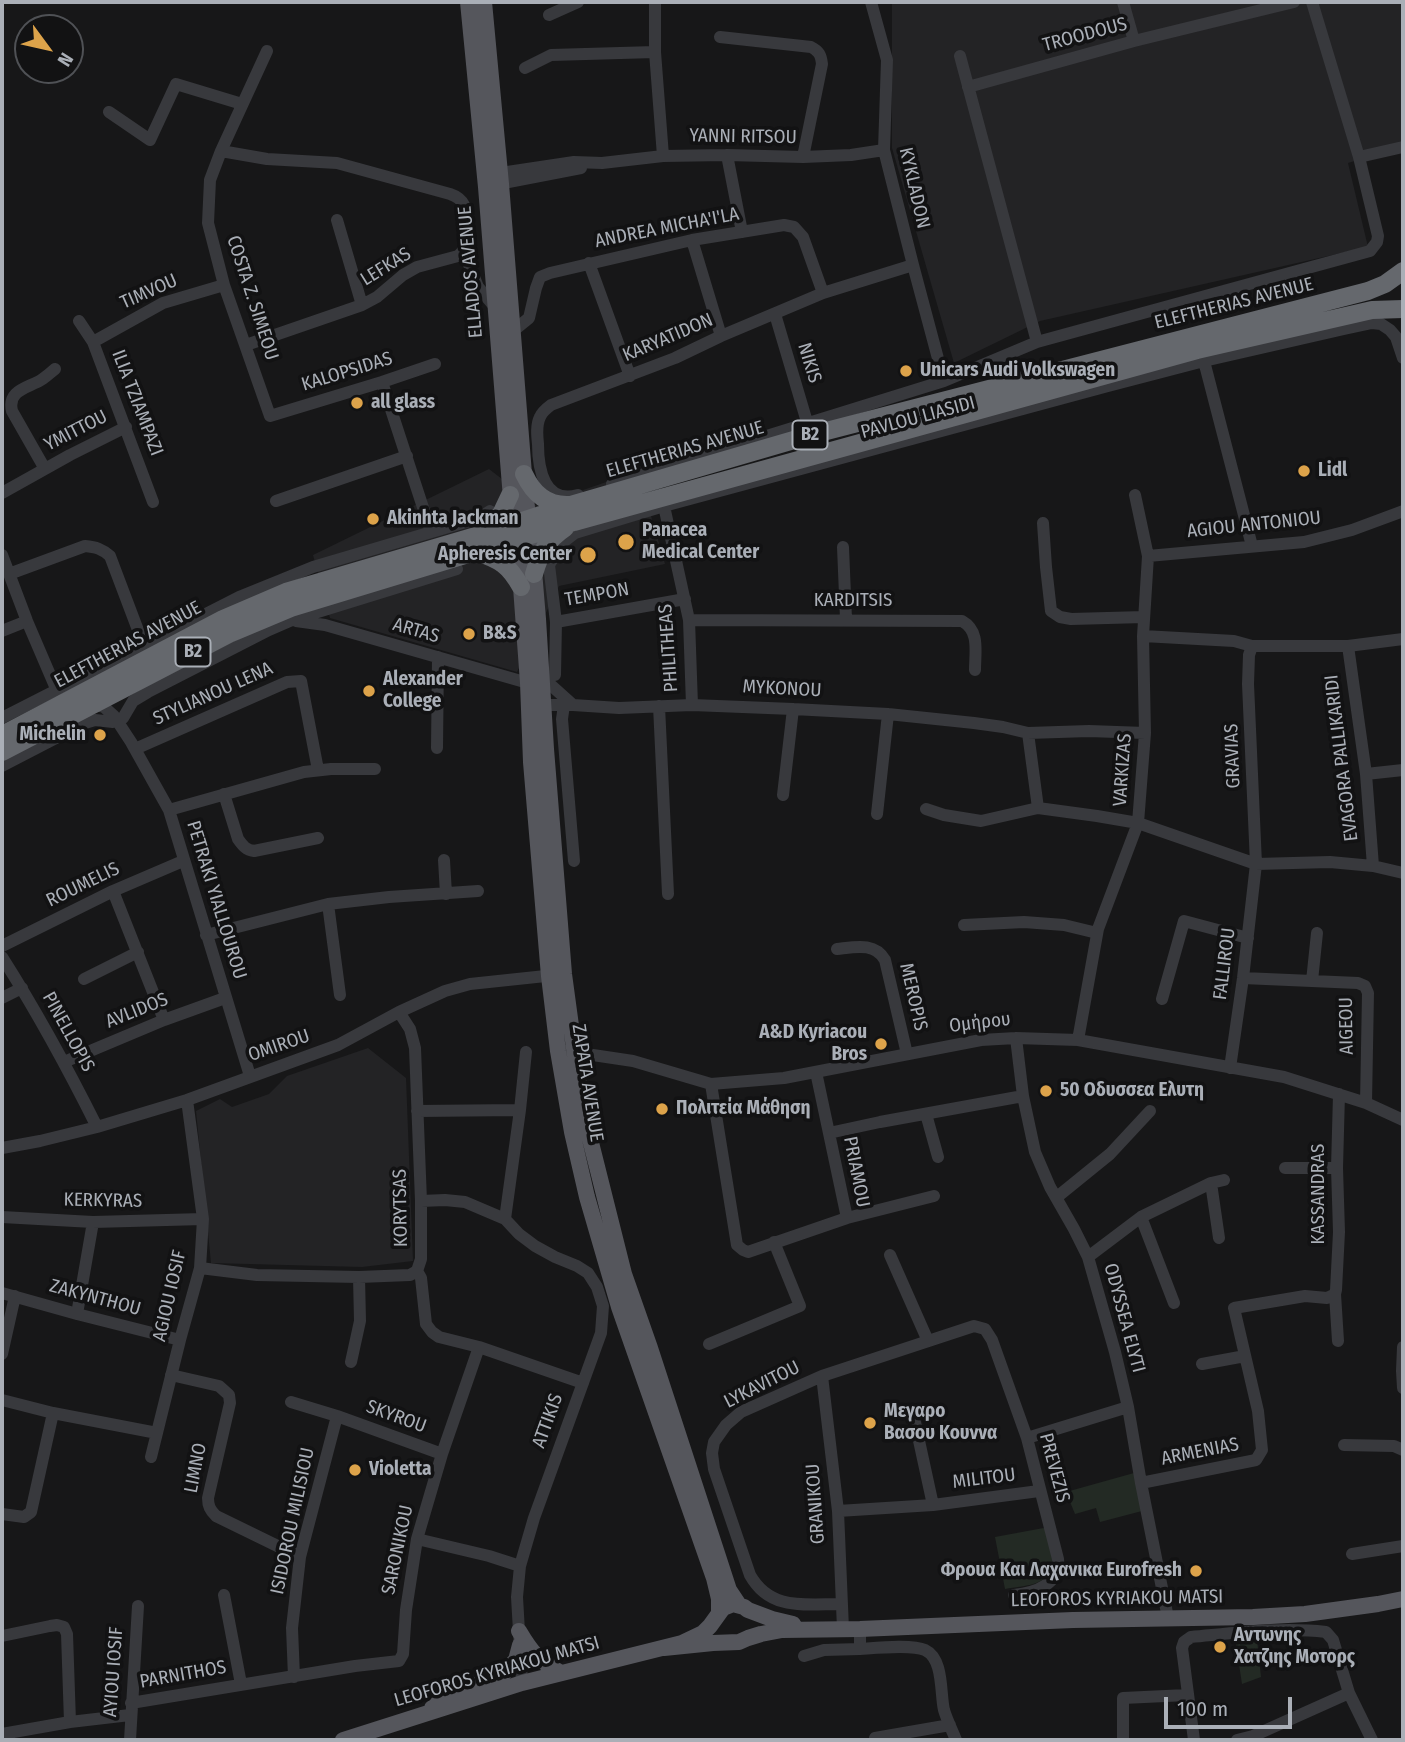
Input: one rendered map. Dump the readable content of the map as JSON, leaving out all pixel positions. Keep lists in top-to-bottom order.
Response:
{
  "streets": {
    "highway": ["ELEFTHERIAS AVENUE", "B2"],
    "main road": ["ELLADOS AVENUE", "ZAPATA AVENUE", "LEOFOROS KYRIAKOU MATSI"],
    "street": [
      "TROODOUS",
      "YANNI RITSOU",
      "KYKLADON",
      "ANDREA MICHA'I'LA",
      "LEFKAS",
      "TIMVOU",
      "COSTA Z. SIMEOU",
      "KARYATIDON",
      "NIKIS",
      "KALOPSIDAS",
      "ILIA TZIAMPAZI",
      "PAVLOU LIASIDI",
      "YMITTOU",
      "AGIOU ANTONIOU",
      "TEMPON",
      "KARDITSIS",
      "ARTAS",
      "PHILITHEAS",
      "MYKONOU",
      "STYLIANOU LENA",
      "GRAVIAS",
      "EVAGORA PALLIKARIDI",
      "VARKIZAS",
      "ROUMELIS",
      "PETRAKI YIALLOUROU",
      "FALLIROU",
      "MEROPIS",
      "AVLIDOS",
      "Ομήρου",
      "AIGEOU",
      "PINELLOPIS",
      "OMIROU",
      "PRIAMOU",
      "KASSANDRAS",
      "KERKYRAS",
      "KORYTSAS",
      "AGIOU IOSIF",
      "ZAKYNTHOU",
      "ODYSSEA ELYTI",
      "LYKAVITOU",
      "SKYROU",
      "ATTIKIS",
      "ARMENIAS",
      "LIMNO",
      "PREVEZIS",
      "MILITOU",
      "GRANIKOU",
      "ISIDOROU MILISIOU",
      "SARONIKOU",
      "AYIOU IOSIF",
      "PARNITHOS"
    ]
  },
  "crossings": [
    ["YANNI RITSOU", "KYKLADON"],
    ["YANNI RITSOU", "ELLADOS AVENUE"],
    ["KYKLADON", "KARYATIDON"],
    ["ANDREA MICHA'I'LA", "ELLADOS AVENUE"],
    ["ANDREA MICHA'I'LA", "KARYATIDON"],
    ["LEFKAS", "COSTA Z. SIMEOU"],
    ["ELLADOS AVENUE", "ELEFTHERIAS AVENUE"],
    ["ELLADOS AVENUE", "ZAPATA AVENUE"],
    ["TIMVOU", "COSTA Z. SIMEOU"],
    ["TIMVOU", "ILIA TZIAMPAZI"],
    ["COSTA Z. SIMEOU", "KALOPSIDAS"],
    ["ELEFTHERIAS AVENUE", "KARYATIDON"],
    ["ELEFTHERIAS AVENUE", "PAVLOU LIASIDI"],
    ["ELEFTHERIAS AVENUE", "ZAPATA AVENUE"],
    ["KARYATIDON", "NIKIS"],
    ["ILIA TZIAMPAZI", "YMITTOU"],
    ["PAVLOU LIASIDI", "TEMPON"],
    ["PAVLOU LIASIDI", "ARTAS"],
    ["PAVLOU LIASIDI", "PHILITHEAS"],
    ["PAVLOU LIASIDI", "ZAPATA AVENUE"],
    ["AGIOU ANTONIOU", "VARKIZAS"],
    ["TEMPON", "PHILITHEAS"],
    ["KARDITSIS", "PHILITHEAS"],
    ["ARTAS", "ZAPATA AVENUE"],
    ["PHILITHEAS", "MYKONOU"],
    ["MYKONOU", "VARKIZAS"],
    ["MYKONOU", "ZAPATA AVENUE"],
    ["STYLIANOU LENA", "PETRAKI YIALLOUROU"],
    ["GRAVIAS", "FALLIROU"],
    ["VARKIZAS", "Ομήρου"],
    ["ROUMELIS", "PETRAKI YIALLOUROU"],
    ["PETRAKI YIALLOUROU", "AVLIDOS"],
    ["PETRAKI YIALLOUROU", "OMIROU"],
    ["FALLIROU", "Ομήρου"],
    ["FALLIROU", "AIGEOU"],
    ["MEROPIS", "Ομήρου"],
    ["AVLIDOS", "PINELLOPIS"],
    ["Ομήρου", "AIGEOU"],
    ["Ομήρου", "ZAPATA AVENUE"],
    ["Ομήρου", "PRIAMOU"],
    ["Ομήρου", "KASSANDRAS"],
    ["Ομήρου", "ODYSSEA ELYTI"],
    ["PINELLOPIS", "OMIROU"],
    ["OMIROU", "ZAPATA AVENUE"],
    ["OMIROU", "KORYTSAS"],
    ["OMIROU", "AGIOU IOSIF"],
    ["ZAPATA AVENUE", "LEOFOROS KYRIAKOU MATSI"],
    ["KASSANDRAS", "ARMENIAS"],
    ["KERKYRAS", "AGIOU IOSIF"],
    ["KORYTSAS", "AGIOU IOSIF"],
    ["KORYTSAS", "ATTIKIS"],
    ["AGIOU IOSIF", "ZAKYNTHOU"],
    ["AGIOU IOSIF", "LIMNO"],
    ["ODYSSEA ELYTI", "ARMENIAS"],
    ["ODYSSEA ELYTI", "LEOFOROS KYRIAKOU MATSI"],
    ["LYKAVITOU", "PREVEZIS"],
    ["LYKAVITOU", "GRANIKOU"],
    ["SKYROU", "ISIDOROU MILISIOU"],
    ["SKYROU", "SARONIKOU"],
    ["ATTIKIS", "LEOFOROS KYRIAKOU MATSI"],
    ["LIMNO", "ISIDOROU MILISIOU"],
    ["PREVEZIS", "MILITOU"],
    ["MILITOU", "GRANIKOU"],
    ["GRANIKOU", "LEOFOROS KYRIAKOU MATSI"],
    ["ISIDOROU MILISIOU", "SARONIKOU"],
    ["ISIDOROU MILISIOU", "PARNITHOS"],
    ["SARONIKOU", "PARNITHOS"],
    ["AYIOU IOSIF", "PARNITHOS"]
  ],
  "places": [
    "Unicars Audi Volkswagen",
    "all glass",
    "Lidl",
    "Αkinhta Jackman",
    "Panacea Medical Center",
    "Apheresis Center",
    "B&S",
    "Alexander College",
    "Michelin",
    "A&D Kyriacou Bros",
    "50 Οδυσσεα Ελυτη",
    "Πολιτεία Μάθηση",
    "Μεγαρο Βασου Κουννα",
    "Violetta",
    "Φρουα Και Λαχανικα Eurofresh",
    "Αντωνης Χατζιης Μοτορς"
  ],
  "scale_bar": "100 m",
  "north": "bottom right"
}
